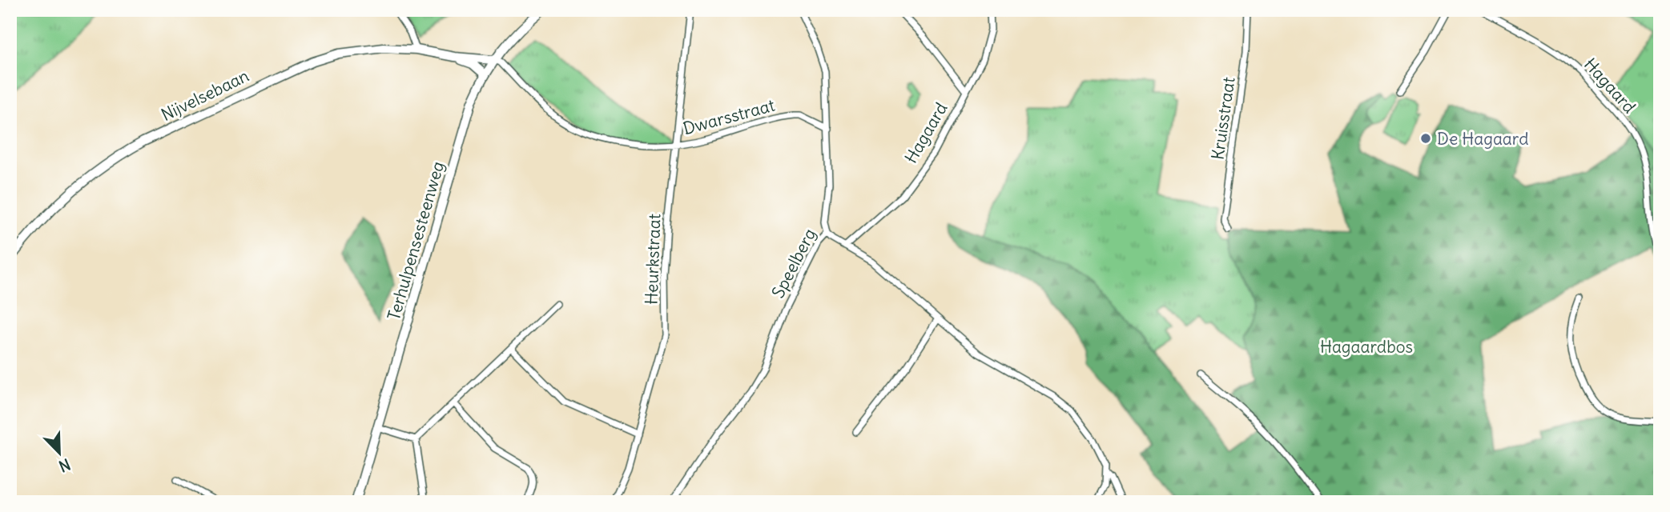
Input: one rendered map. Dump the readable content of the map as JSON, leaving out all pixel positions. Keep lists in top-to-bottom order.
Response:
{
  "streets": {
    "main road": ["Nijvelsebaan", "Terhulpensesteenweg"],
    "street": [
      "Hagaard",
      "Dwarsstraat",
      "Kruisstraat",
      "Heurkstraat",
      "Speelberg"
    ]
  },
  "crossings": [
    ["Nijvelsebaan", "Dwarsstraat"],
    ["Nijvelsebaan", "Terhulpensesteenweg"],
    ["Dwarsstraat", "Terhulpensesteenweg"],
    ["Dwarsstraat", "Heurkstraat"],
    ["Dwarsstraat", "Speelberg"]
  ],
  "parks": ["Hagaardbos"],
  "places": ["De Hagaard"],
  "north": "bottom right"
}
